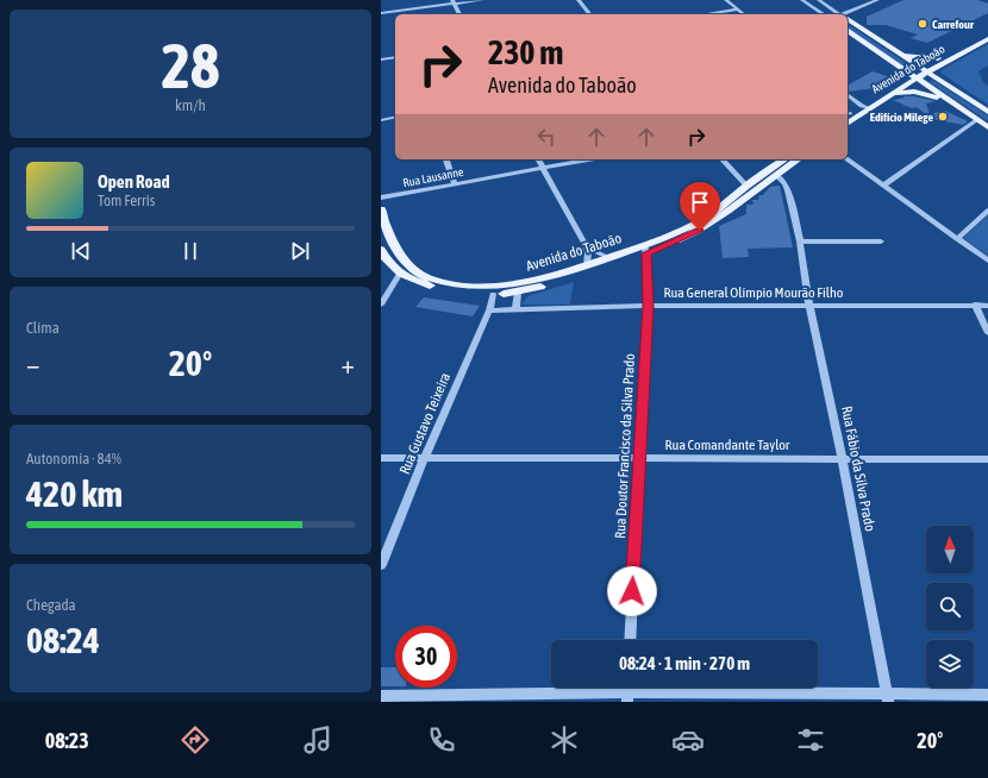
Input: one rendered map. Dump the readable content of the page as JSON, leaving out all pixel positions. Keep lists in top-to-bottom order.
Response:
{
  "streets": {
    "main road": ["Avenida do Taboão"],
    "street": [
      "Rua Lausanne",
      "Rua General Olímpio Mourão Filho",
      "Rua Gustavo Teixeira",
      "Rua Comandante Taylor",
      "Rua Doutor Francisco da Silva Prado",
      "Rua Fábio da Silva Prado"
    ]
  },
  "crossings": [
    ["Avenida do Taboão", "Rua Gustavo Teixeira"],
    ["Avenida do Taboão", "Rua Doutor Francisco da Silva Prado"],
    ["Avenida do Taboão", "Rua Fábio da Silva Prado"],
    ["Rua General Olímpio Mourão Filho", "Rua Gustavo Teixeira"],
    ["Rua General Olímpio Mourão Filho", "Rua Doutor Francisco da Silva Prado"],
    ["Rua General Olímpio Mourão Filho", "Rua Fábio da Silva Prado"],
    ["Rua Gustavo Teixeira", "Rua Comandante Taylor"],
    ["Rua Comandante Taylor", "Rua Doutor Francisco da Silva Prado"],
    ["Rua Comandante Taylor", "Rua Fábio da Silva Prado"]
  ],
  "places": ["Carrefour", "Edifício Milege"],
  "north": "top",
  "page": {
    "tile": [
      ["28", "km/h"],
      "Clima",
      ["Autonomia · 84%", "420 km"],
      ["Chegada", "08:24"]
    ],
    "turn": ["230 m", "Avenida do Taboão"],
    "song": ["Open Road", "Tom Ferris"],
    "heat": ["−", "20°", "+"],
    "limit": "30",
    "trip": "08:24 · 1 min · 270 m",
    "tabs": ["08:23", "20°"]
  }
}
